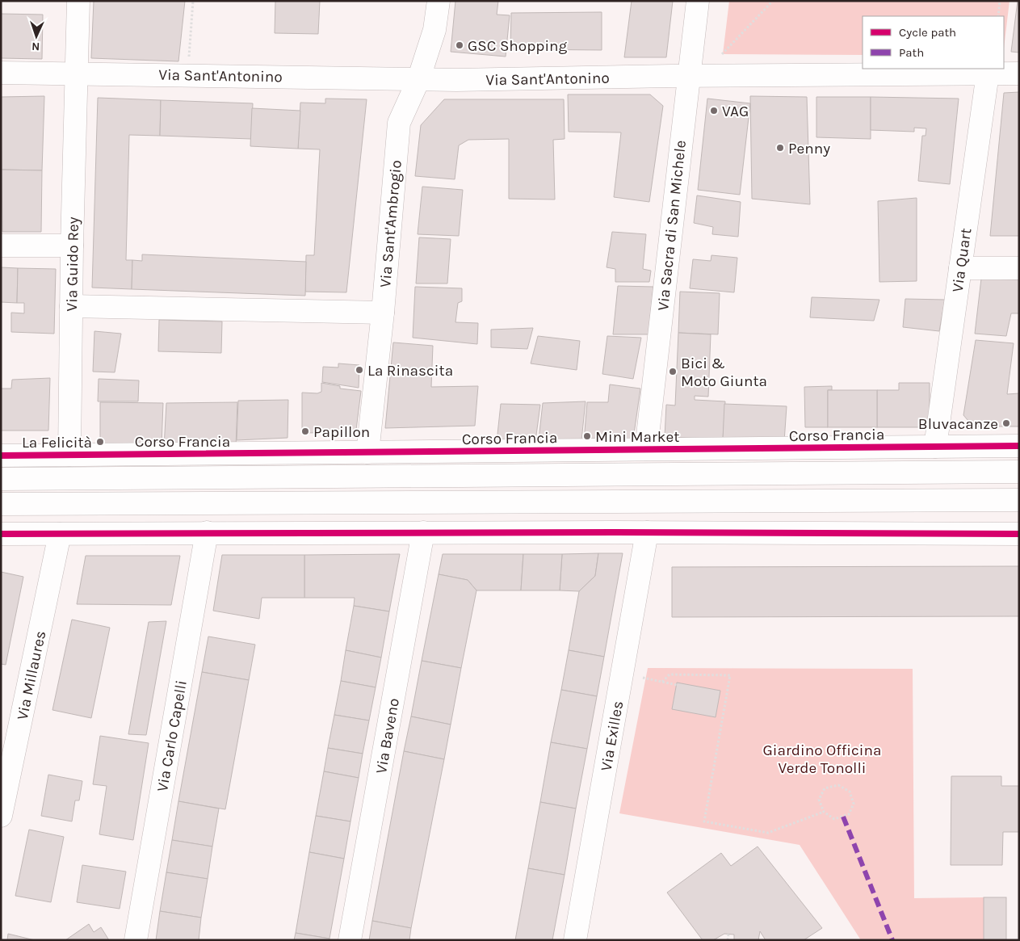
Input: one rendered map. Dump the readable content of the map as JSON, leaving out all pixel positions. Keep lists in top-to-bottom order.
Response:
{
  "streets": {
    "street": [
      "Via Sant'Antonino",
      "Via Sant'Ambrogio",
      "Via Sacra di San Michele",
      "Via Quart",
      "Via Guido Rey",
      "Corso Francia",
      "Via Millaures",
      "Via Carlo Capelli",
      "Via Baveno",
      "Via Exilles"
    ]
  },
  "crossings": [
    ["Via Sant'Antonino", "Via Sant'Ambrogio"],
    ["Via Sant'Antonino", "Via Sacra di San Michele"],
    ["Via Sant'Antonino", "Via Quart"],
    ["Via Sant'Antonino", "Via Guido Rey"],
    ["Via Sant'Ambrogio", "Corso Francia"],
    ["Via Sacra di San Michele", "Corso Francia"],
    ["Via Quart", "Corso Francia"],
    ["Via Guido Rey", "Corso Francia"]
  ],
  "parks": ["Giardino Officina Verde Tonolli"],
  "places": [
    "GSC Shopping",
    "VAG",
    "Penny",
    "La Rinascita",
    "Bici & Moto Giunta",
    "Bluvacanze",
    "Papillon",
    "Mini Market",
    "La Felicità"
  ],
  "legend": ["Cycle path", "Path"],
  "north": "bottom"
}
